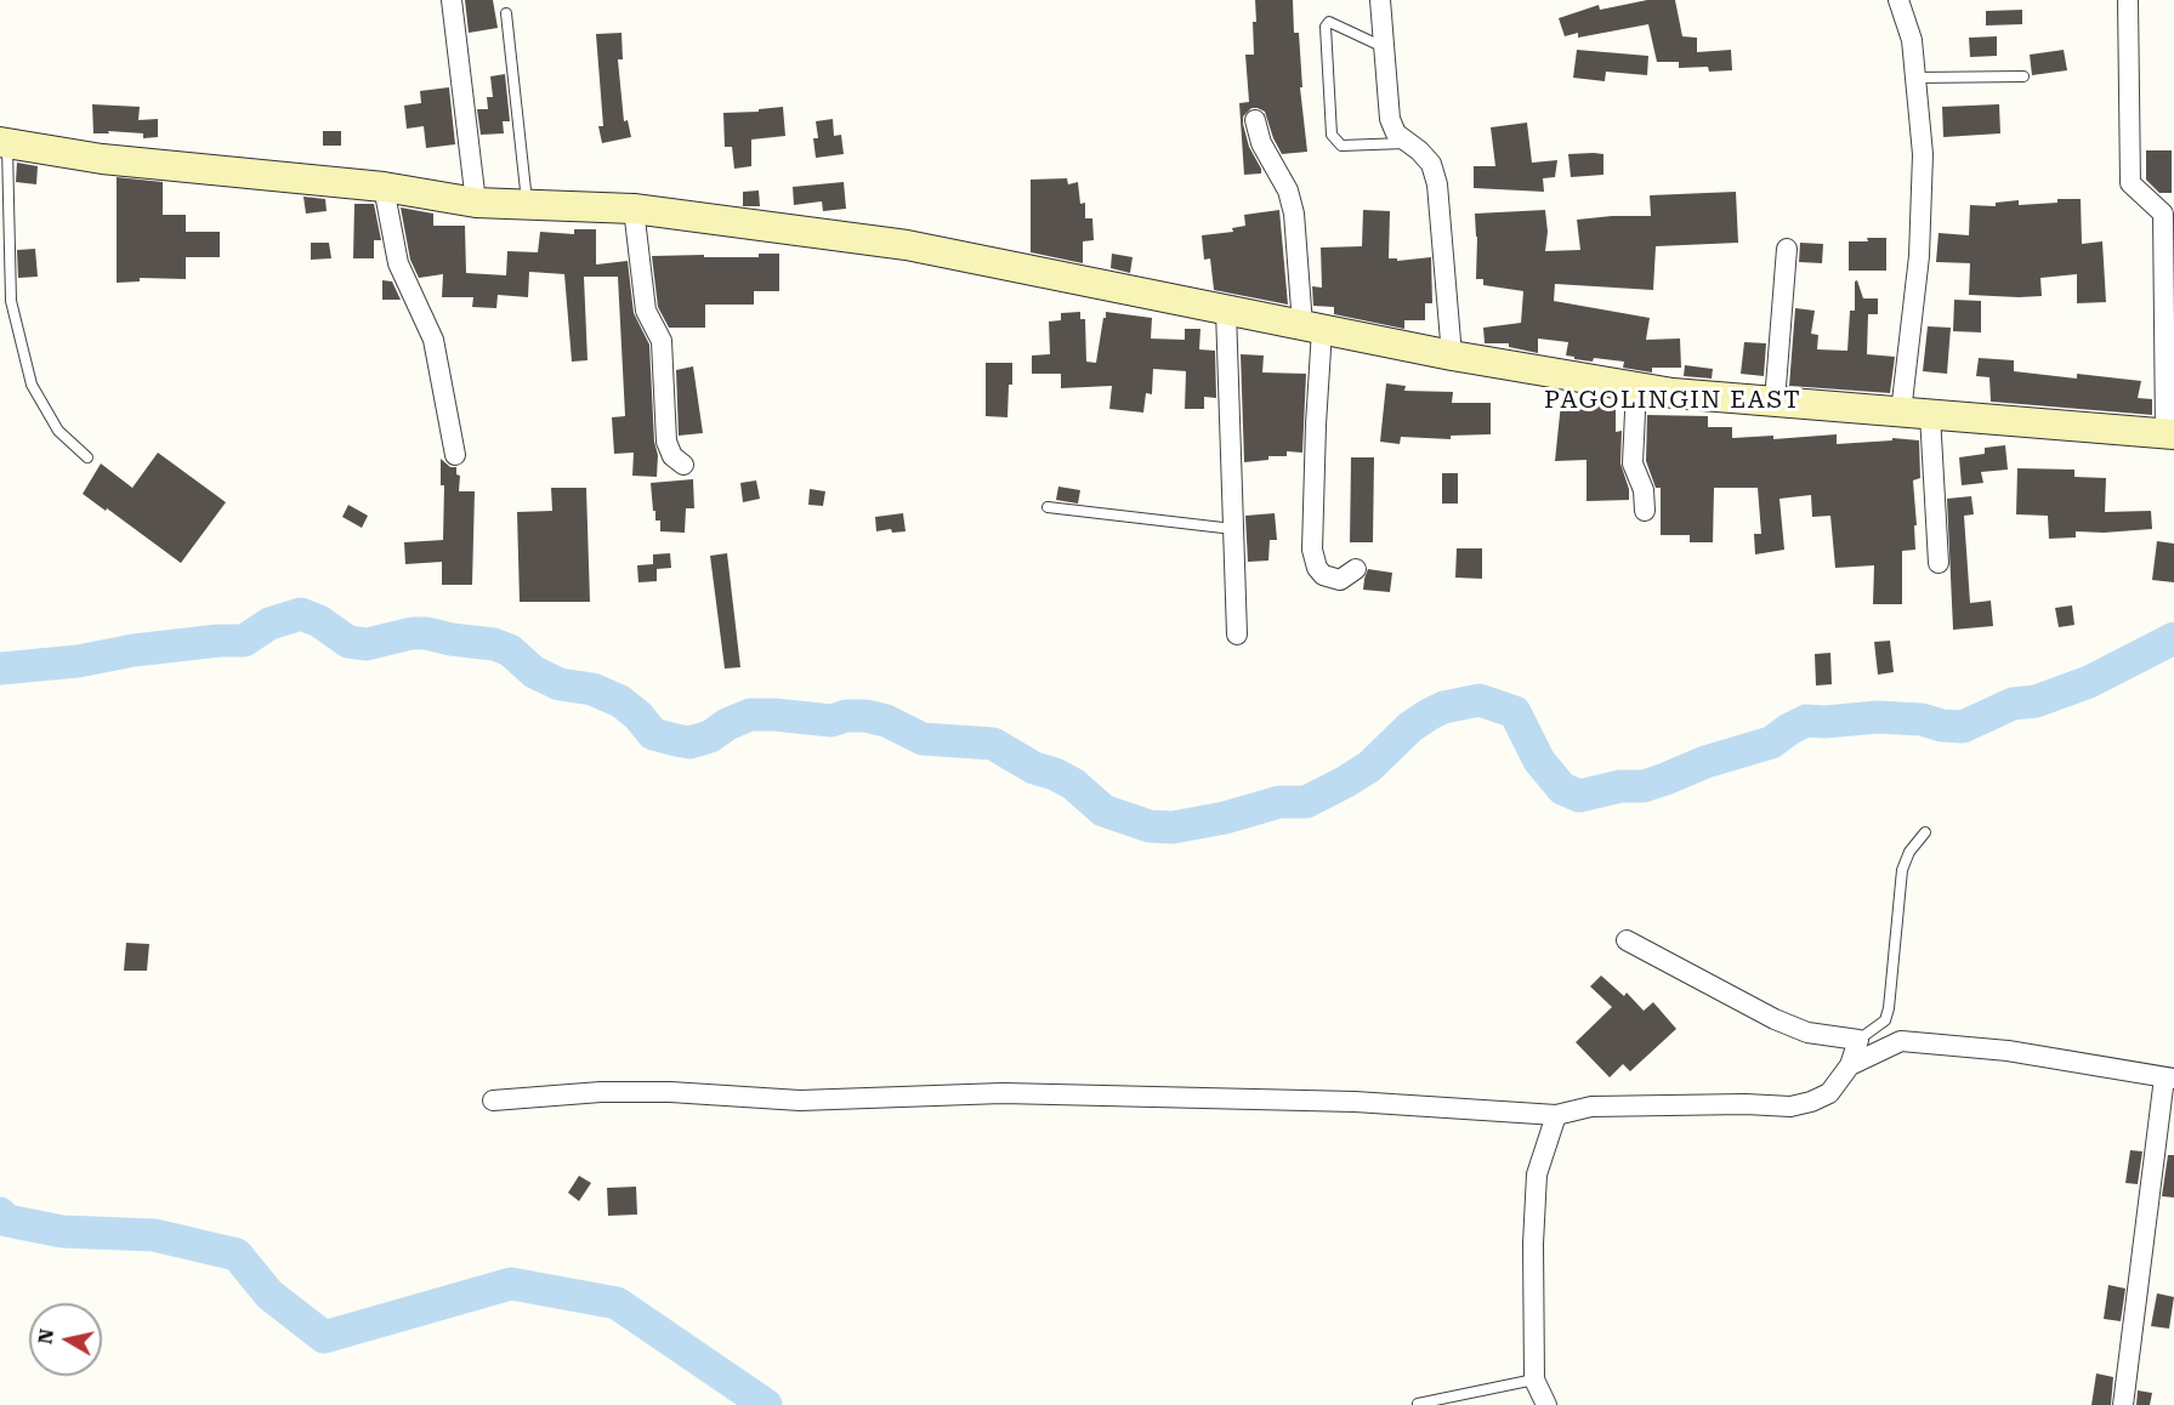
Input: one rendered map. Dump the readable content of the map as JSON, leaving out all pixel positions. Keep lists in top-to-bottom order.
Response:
{
  "districts": ["PAGOLINGIN EAST"],
  "north": "left"
}
